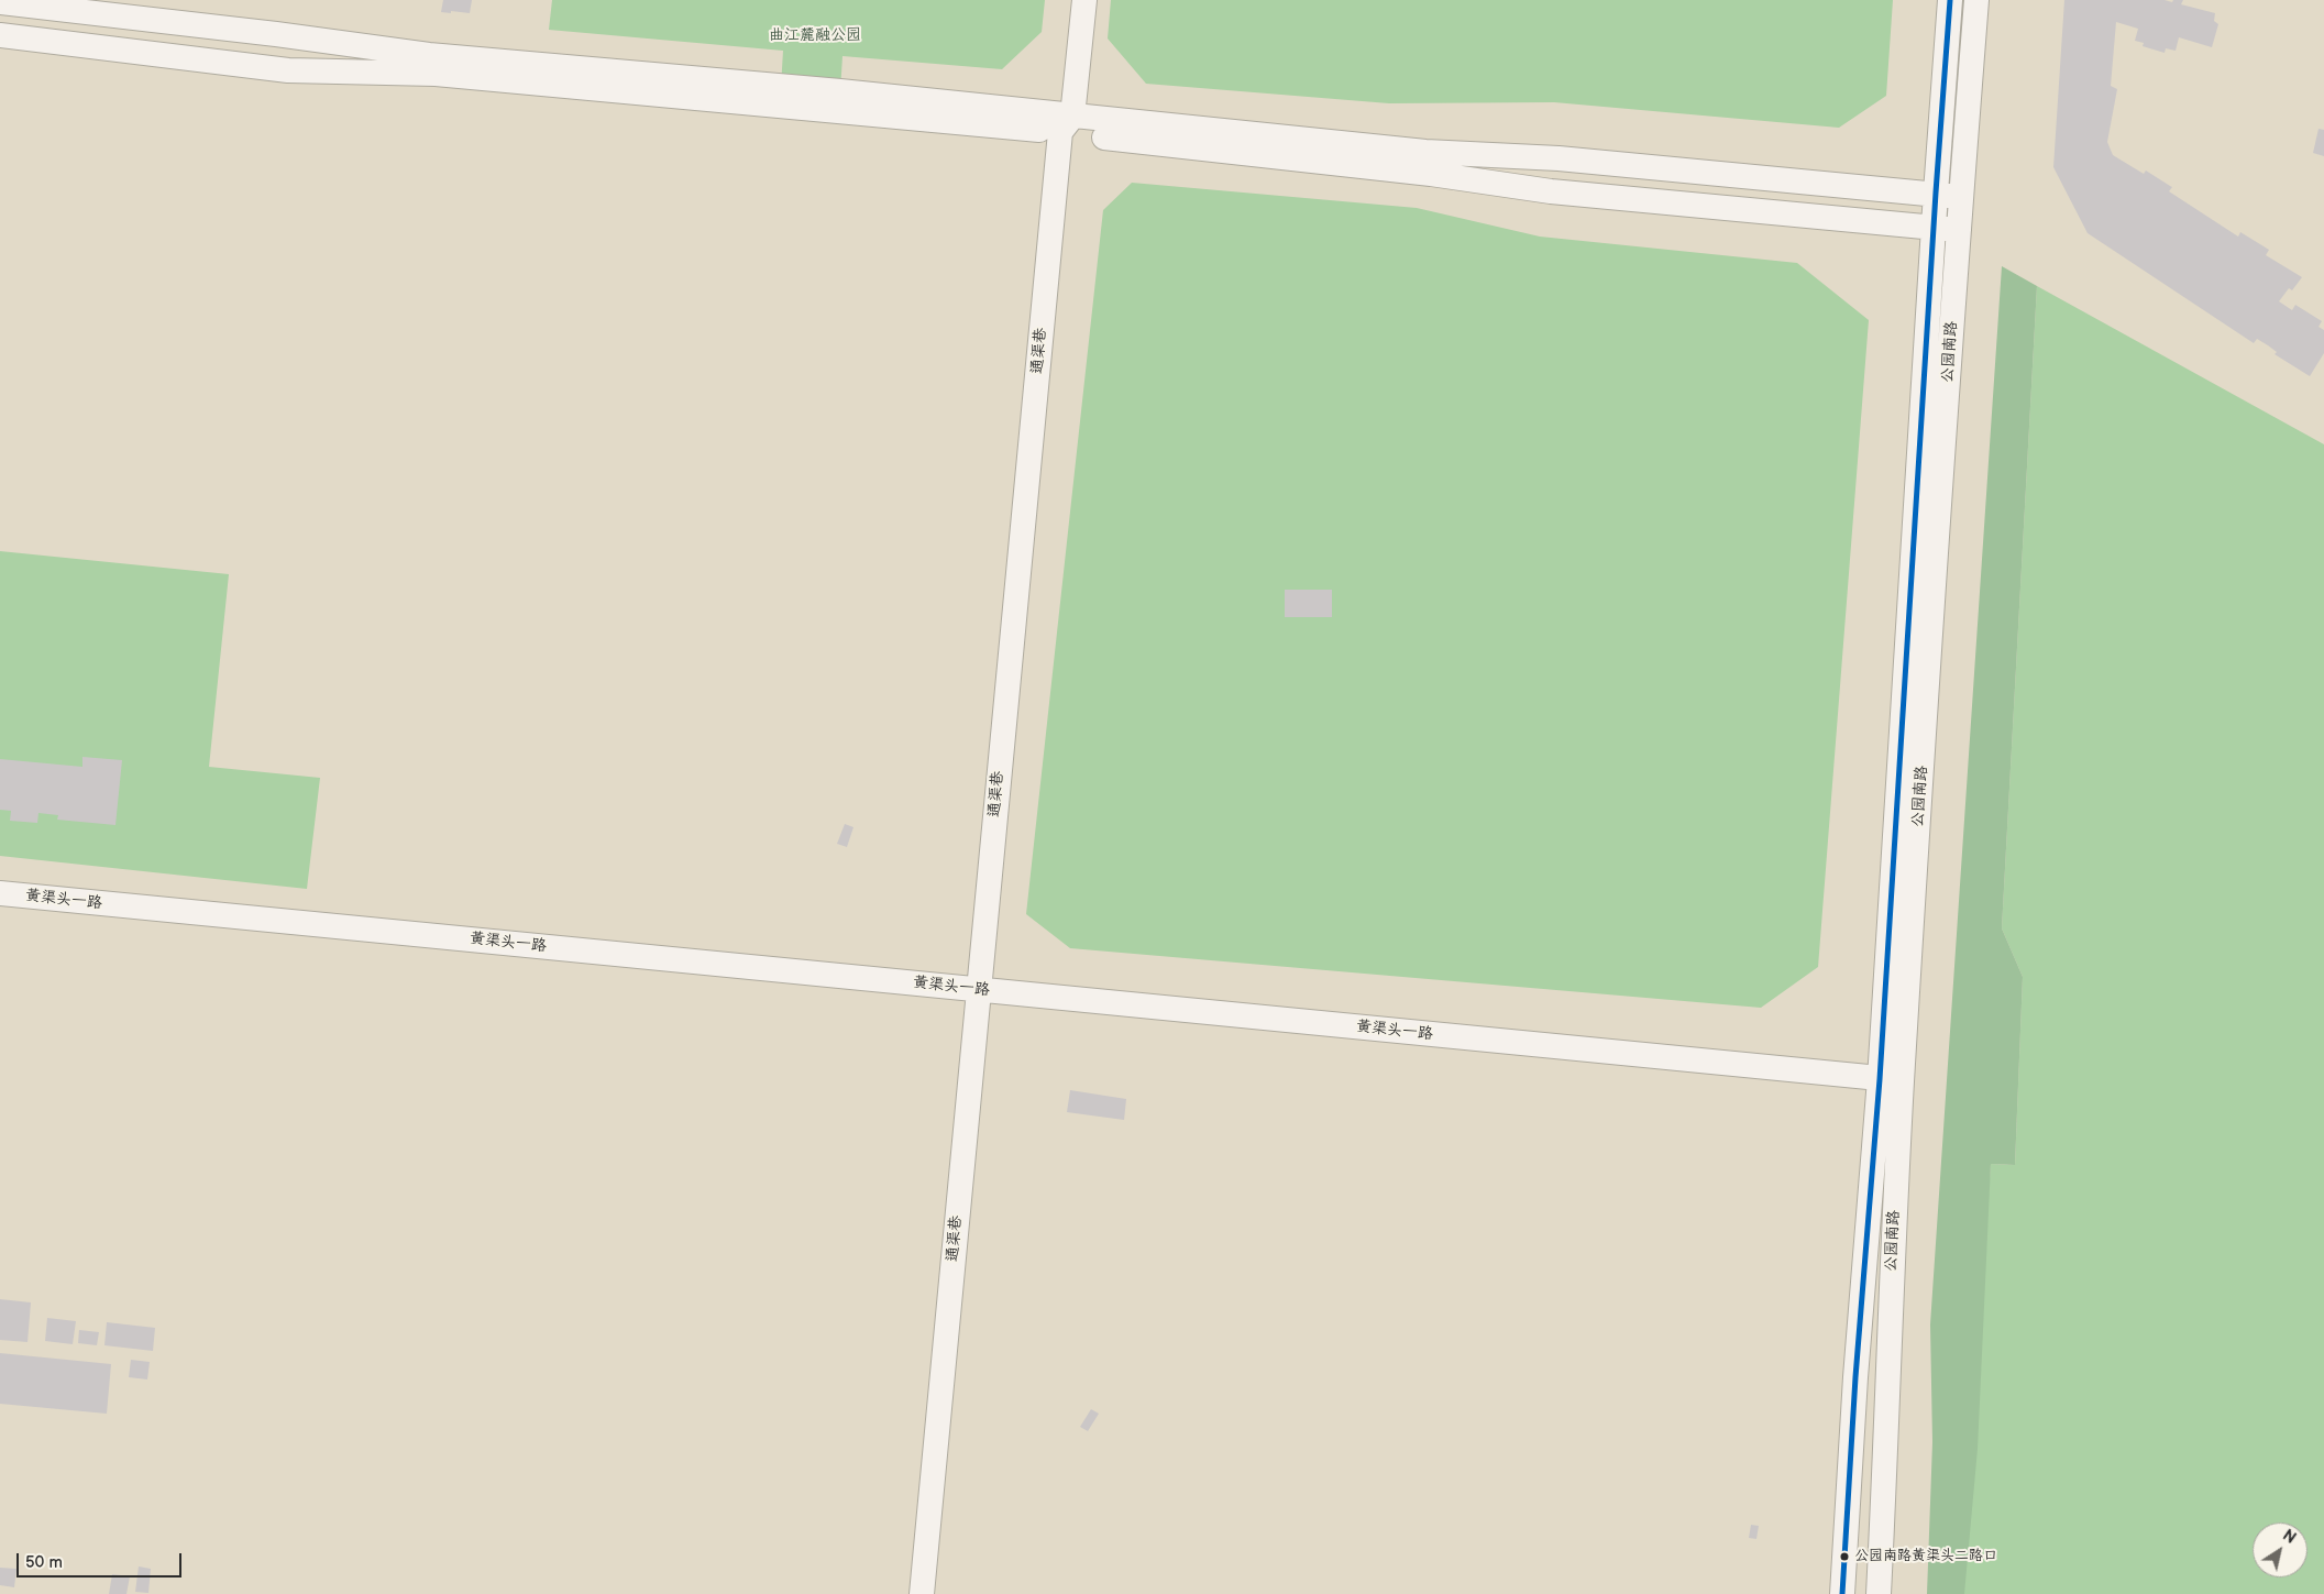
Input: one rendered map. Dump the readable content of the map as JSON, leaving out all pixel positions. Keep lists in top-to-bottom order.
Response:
{
  "streets": {
    "street": ["通渠巷", "公园南路", "黄渠头一路"]
  },
  "crossings": [
    ["通渠巷", "黄渠头一路"],
    ["公园南路", "黄渠头一路"]
  ],
  "parks": ["曲江麓融公园"],
  "places": ["公园南路黄渠头二路口"],
  "scale_bar": "50 m",
  "north": "top right"
}
